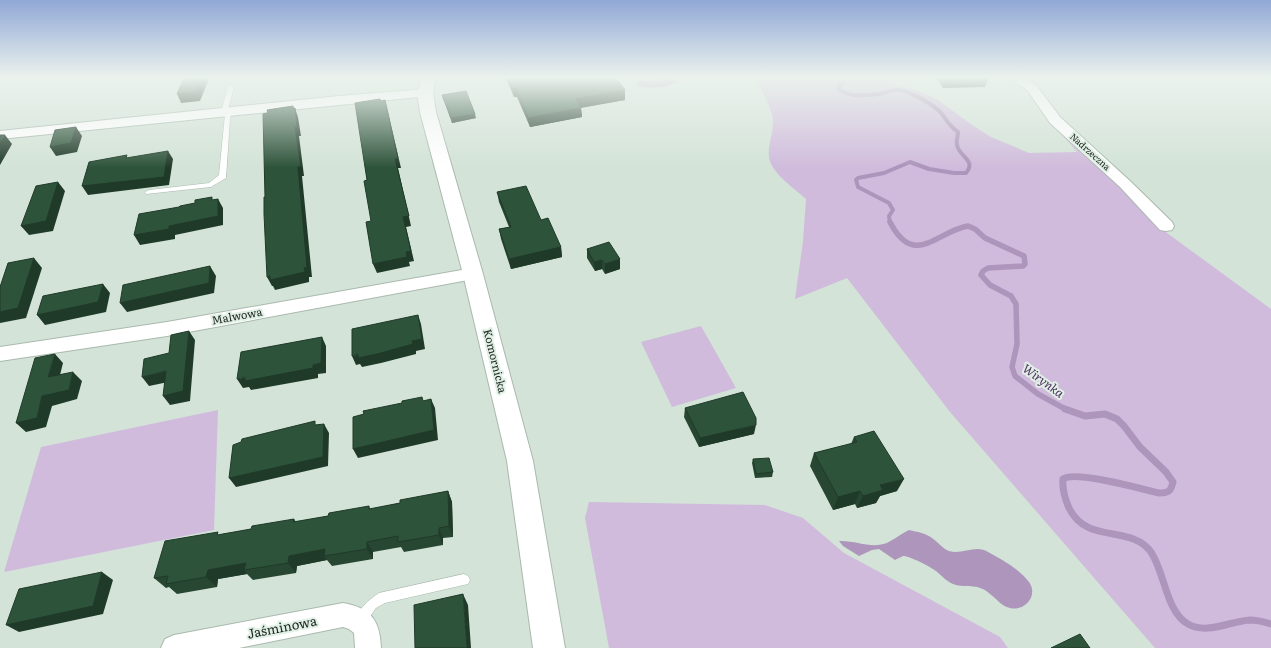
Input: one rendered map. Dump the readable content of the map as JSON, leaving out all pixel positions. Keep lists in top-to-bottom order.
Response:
{
  "streets": {
    "street": [
      "Nadrzeczna",
      "Malwowa",
      "Komornicka",
      "Jaśminowa"
    ]
  },
  "crossings": [
    ["Malwowa", "Komornicka"]
  ],
  "water": ["Wirynka"]
}
